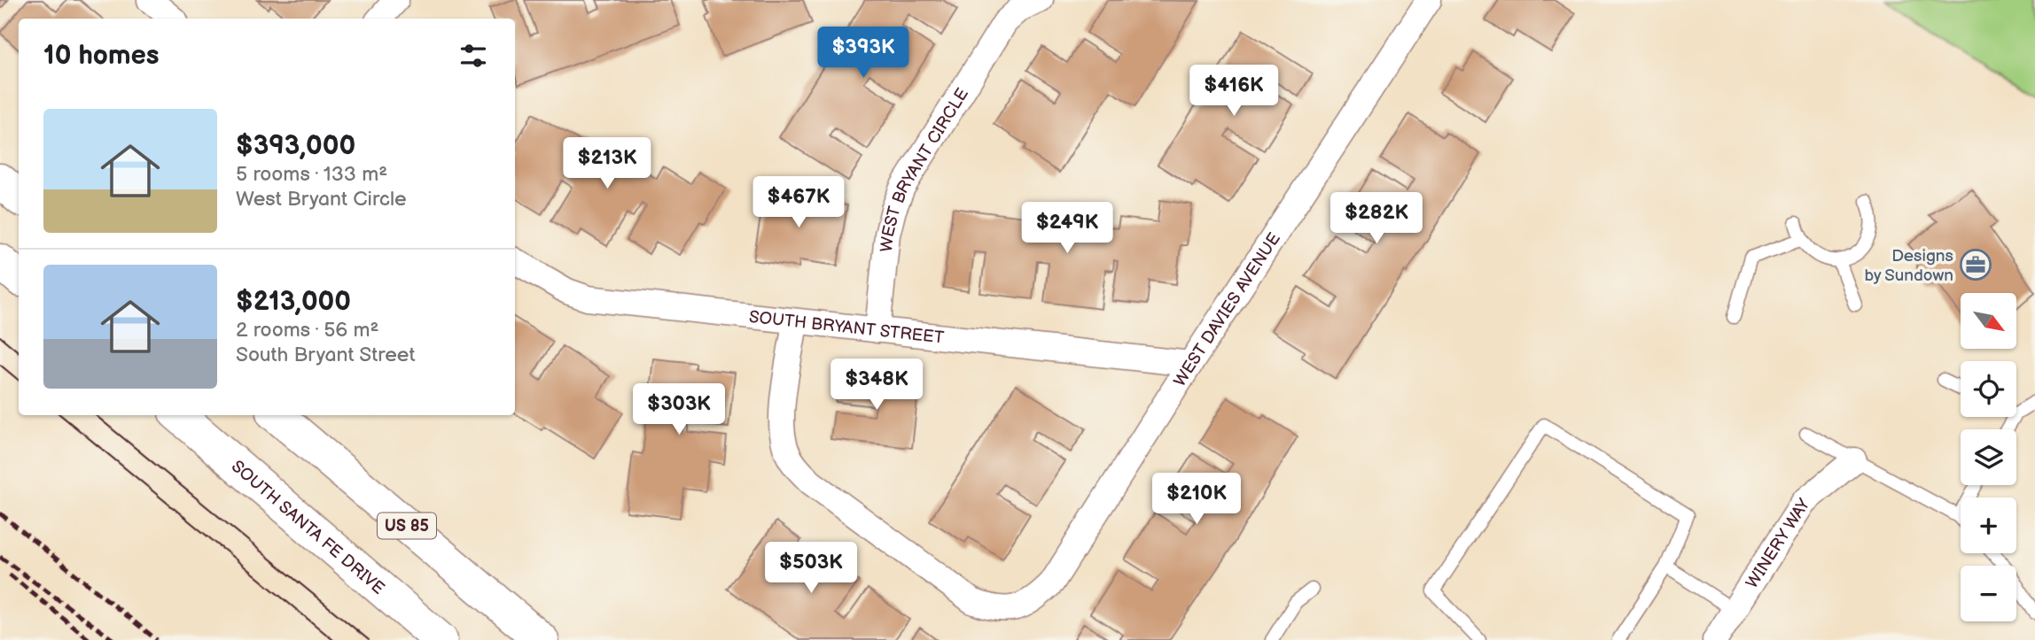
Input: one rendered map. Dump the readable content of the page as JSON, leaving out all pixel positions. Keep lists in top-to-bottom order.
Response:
{
  "streets": {
    "highway": ["SOUTH SANTA FE DRIVE", "US 85"],
    "street": [
      "WEST BRYANT CIRCLE",
      "WEST DAVIES AVENUE",
      "SOUTH BRYANT STREET",
      "WINERY WAY"
    ]
  },
  "crossings": [
    ["WEST BRYANT CIRCLE", "SOUTH BRYANT STREET"],
    ["WEST DAVIES AVENUE", "SOUTH BRYANT STREET"]
  ],
  "places": {
    "office": ["Designs by Sundown"]
  },
  "north": "bottom right",
  "page": {
    "heading": "10 homes",
    "price": [
      "$393K",
      "$416K",
      "$213K",
      "$467K",
      "$282K",
      "$249K",
      "$348K",
      "$303K",
      "$210K",
      "$503K"
    ],
    "list": [
      {
        "name": "$393,000",
        "note": "5 rooms · 133 m² · West Bryant Circle"
      },
      {
        "name": "$213,000",
        "note": "2 rooms · 56 m² · South Bryant Street"
      }
    ],
    "map_buttons": ["+", "−"]
  }
}
